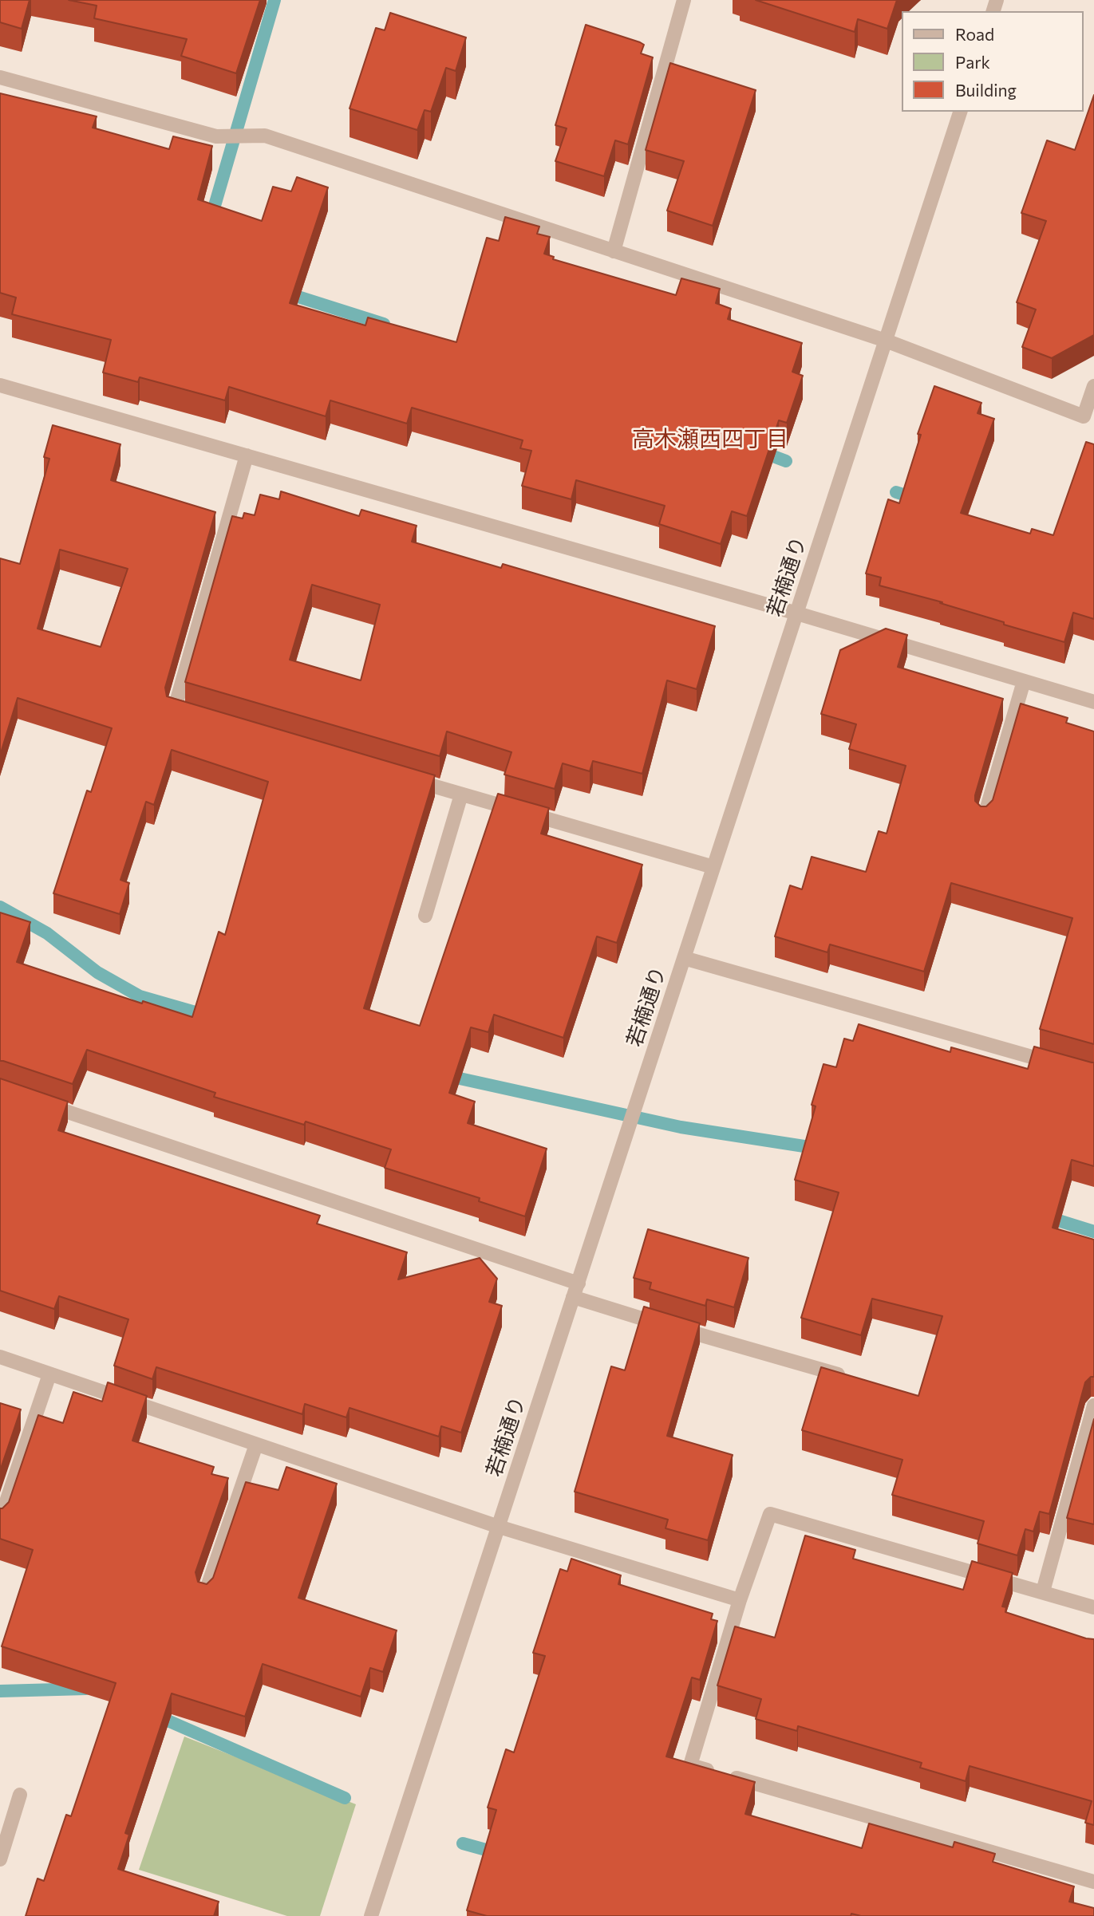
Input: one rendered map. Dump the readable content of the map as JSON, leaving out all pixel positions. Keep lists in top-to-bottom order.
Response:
{
  "streets": {
    "street": ["若楠通り"]
  },
  "districts": ["高木瀬西四丁目"],
  "legend": ["Road", "Park", "Building"]
}
